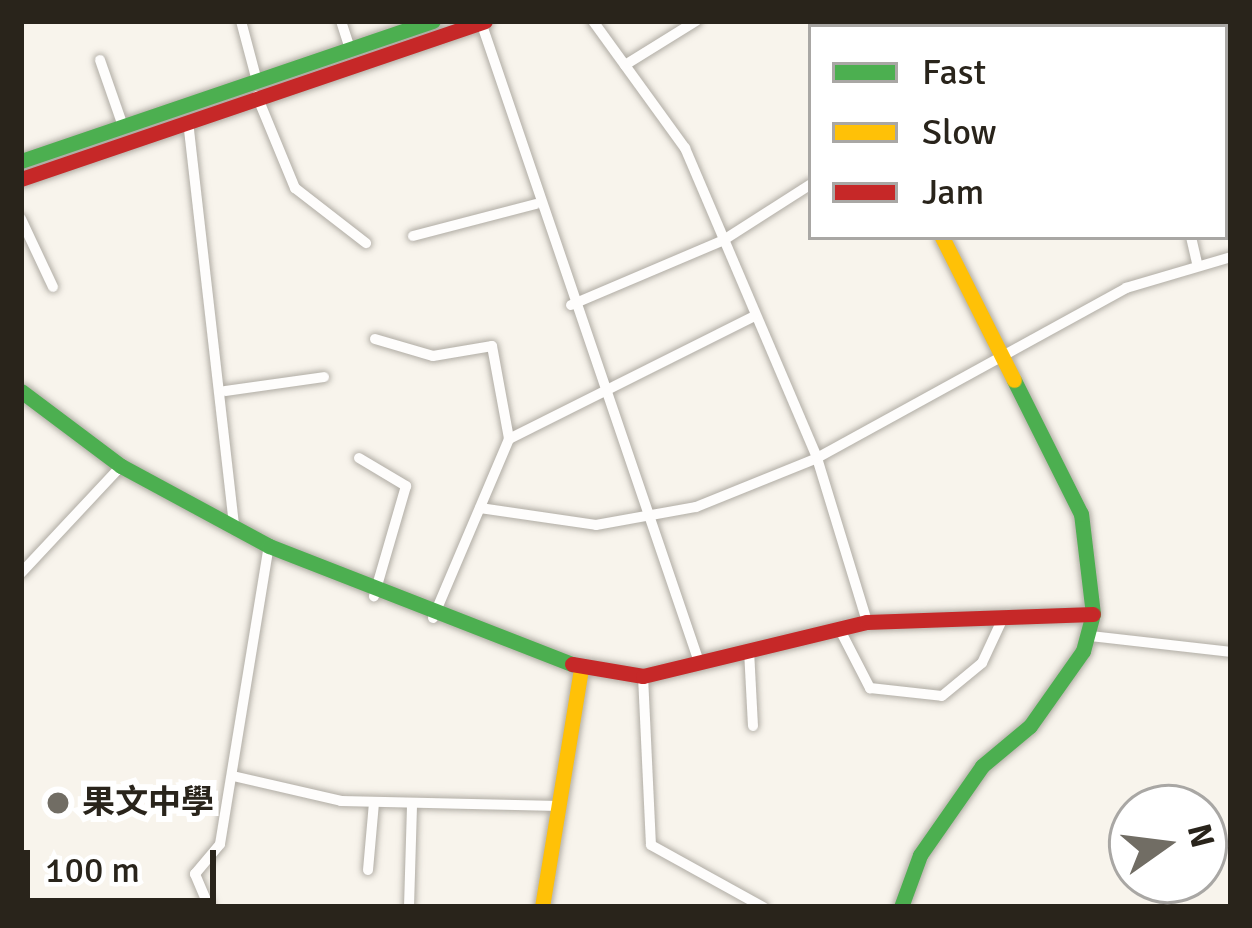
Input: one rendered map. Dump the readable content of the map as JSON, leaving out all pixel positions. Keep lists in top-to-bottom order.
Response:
{
  "places": ["果文中學"],
  "legend": ["Fast", "Slow", "Jam"],
  "scale_bar": "100 m",
  "north": "right"
}
